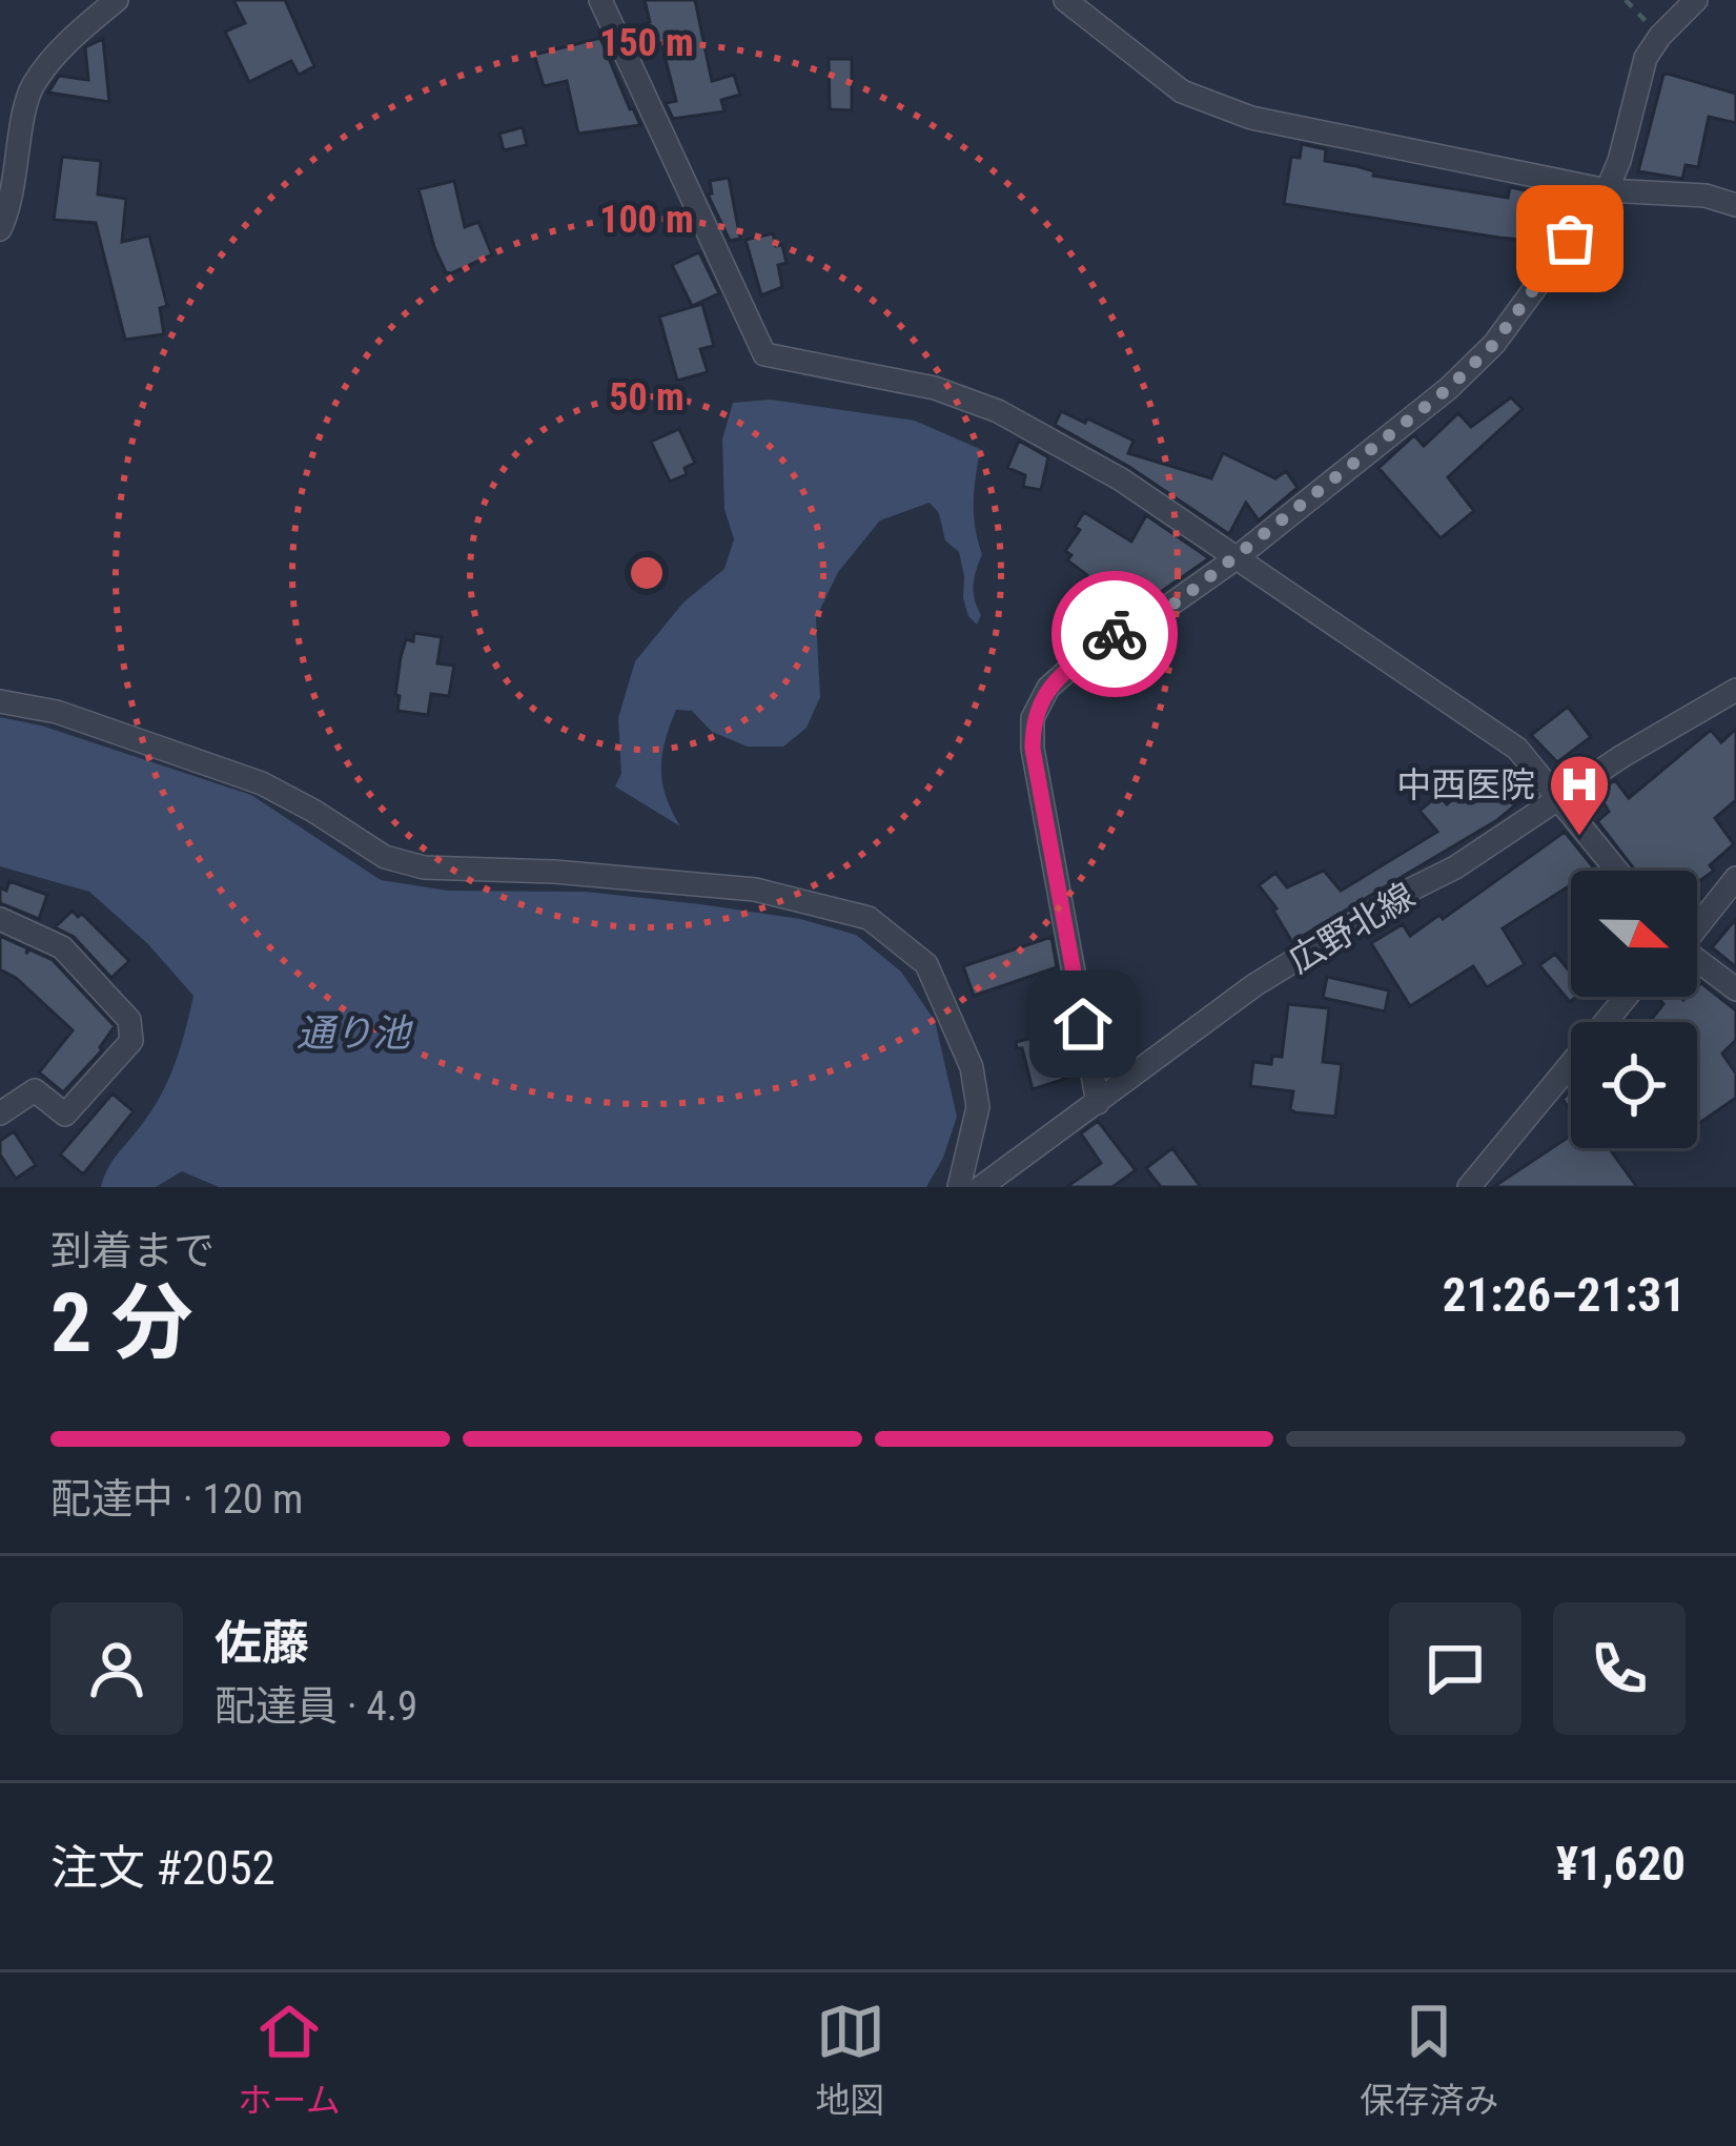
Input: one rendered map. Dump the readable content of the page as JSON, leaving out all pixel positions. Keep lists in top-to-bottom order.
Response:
{
  "streets": {
    "street": ["広野北線"]
  },
  "water": ["通り池"],
  "places": {
    "hospital": ["中西医院"]
  },
  "north": "right",
  "page": {
    "heading": ["2 分", "到着まで", "21:26–21:31"],
    "panel": [
      "佐藤",
      "配達員 · 4.9",
      "注文 #2052",
      "¥1,620"
    ],
    "bar": "配達中 · 120 m",
    "tabs": ["ホーム", "地図", "保存済み"]
  },
  "rings": ["150 m", "100 m", "50 m"]
}
